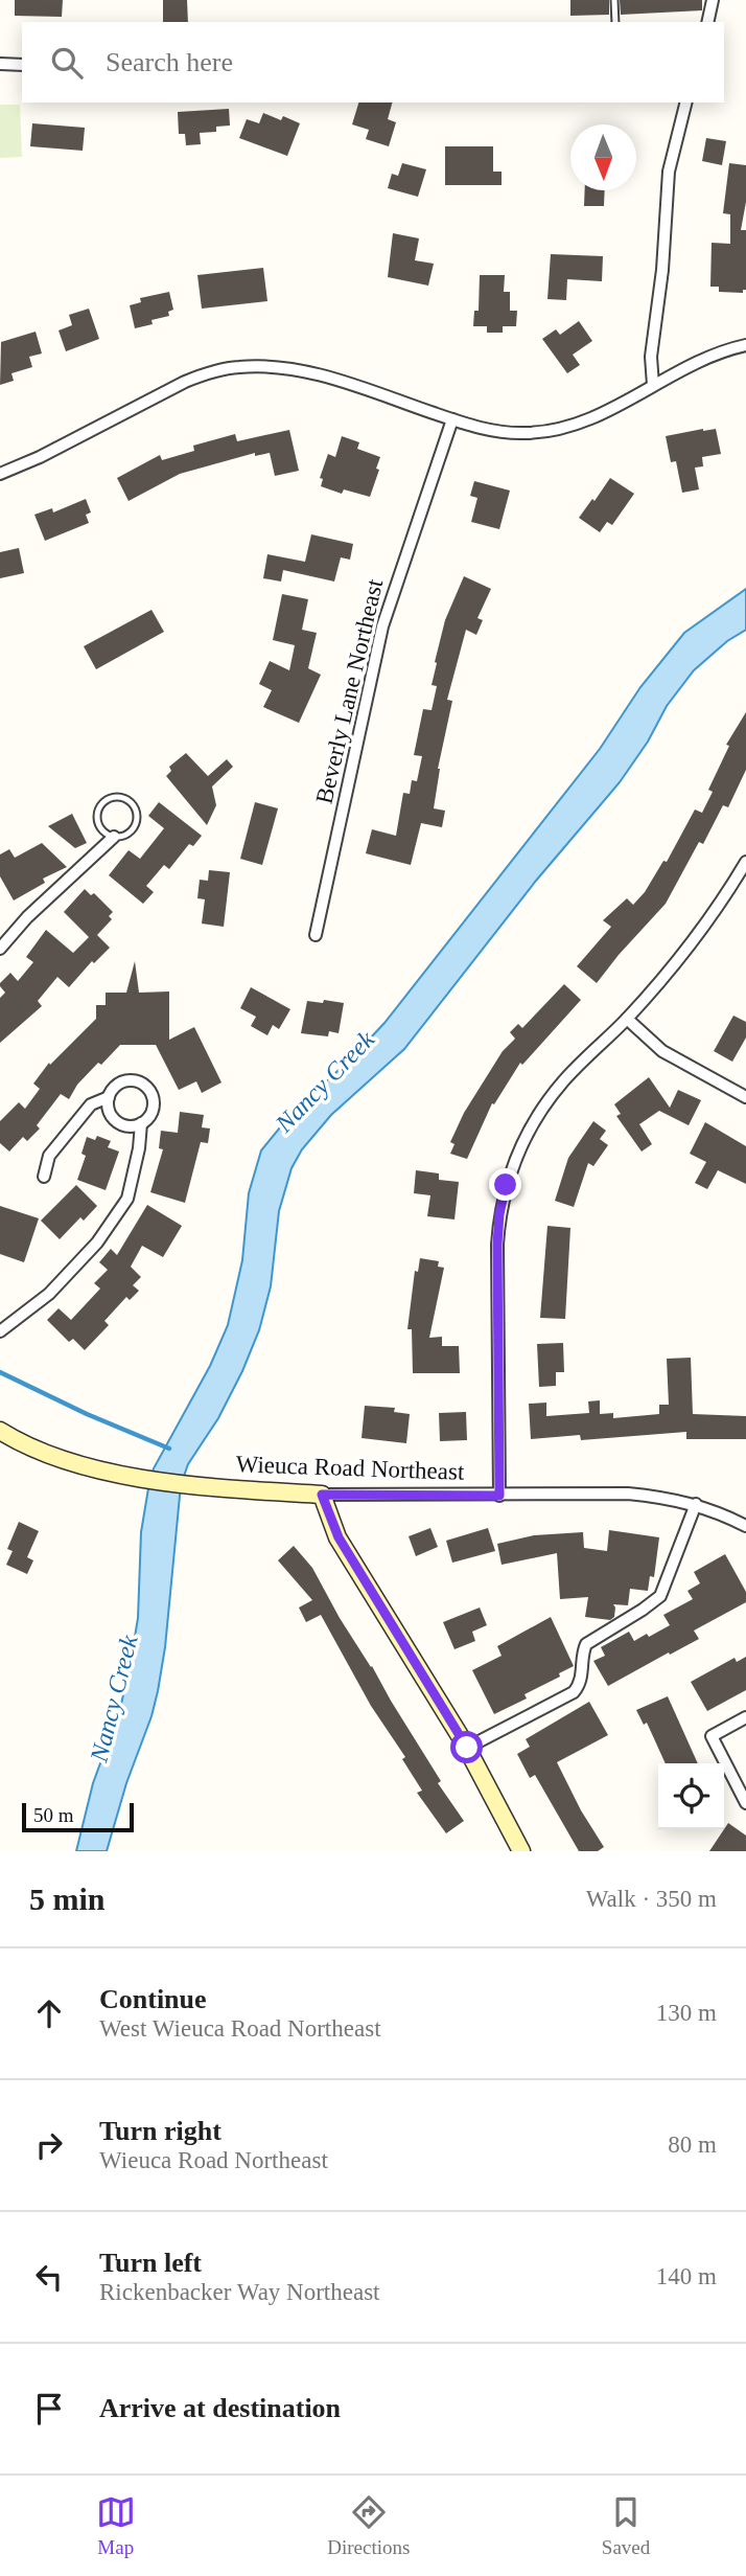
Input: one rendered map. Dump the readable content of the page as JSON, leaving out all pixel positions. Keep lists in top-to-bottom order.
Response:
{
  "streets": {
    "street": ["Beverly Lane Northeast", "Wieuca Road Northeast"]
  },
  "water": ["Nancy Creek"],
  "scale_bar": "50 m",
  "north": "bottom",
  "page": {
    "search": "Search here",
    "scale": "50 m",
    "heading": ["5 min", "Walk · 350 m"],
    "list": [
      ["Continue", "West Wieuca Road Northeast", "130 m"],
      ["Turn right", "Wieuca Road Northeast", "80 m"],
      ["Turn left", "Rickenbacker Way Northeast", "140 m"],
      "Arrive at destination"
    ],
    "nav": ["Map", "Directions", "Saved"]
  }
}
